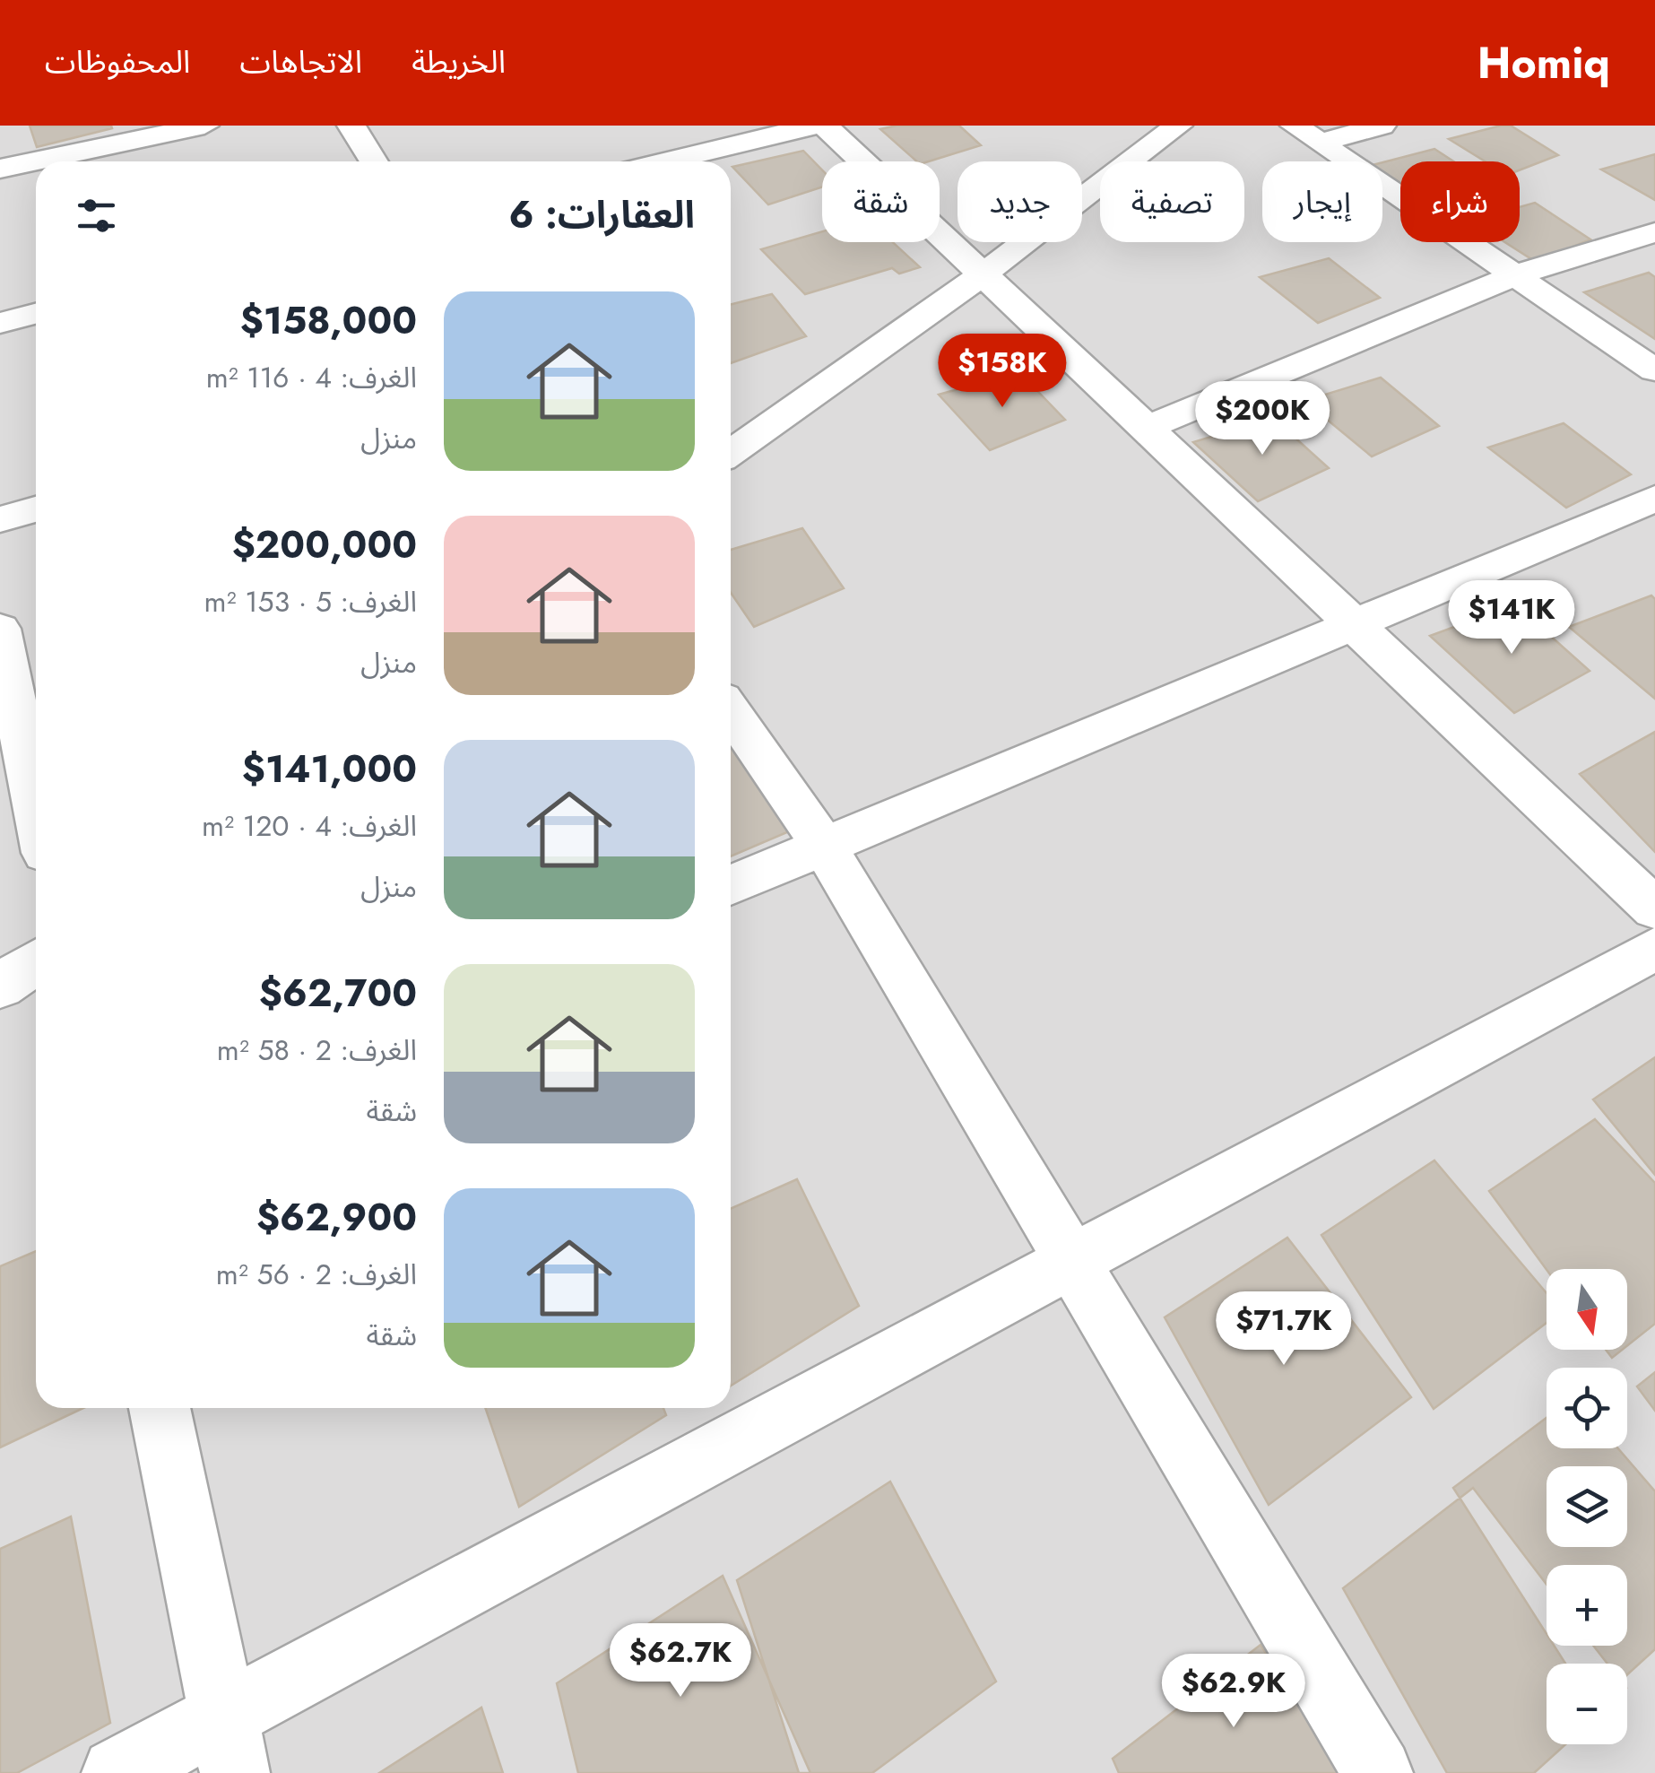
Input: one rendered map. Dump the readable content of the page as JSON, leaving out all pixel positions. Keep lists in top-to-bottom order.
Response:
{
  "north": "bottom",
  "page": {
    "header": "Homiq",
    "nav": ["الخريطة", "الاتجاهات", "المحفوظات"],
    "chip": [
      "شراء",
      "إيجار",
      "تصفية",
      "جديد",
      "شقة"
    ],
    "heading": "العقارات: 6",
    "list": [
      {
        "name": "$158,000",
        "note": "الغرف: 4 · 116 m² · منزل"
      },
      {
        "name": "$200,000",
        "note": "الغرف: 5 · 153 m² · منزل"
      },
      {
        "name": "$141,000",
        "note": "الغرف: 4 · 120 m² · منزل"
      },
      {
        "name": "$62,700",
        "note": "الغرف: 2 · 58 m² · شقة"
      },
      {
        "name": "$62,900",
        "note": "الغرف: 2 · 56 m² · شقة"
      }
    ],
    "price": [
      "$158K",
      "$200K",
      "$141K",
      "$71.7K",
      "$62.7K",
      "$62.9K"
    ],
    "map_buttons": ["+", "−"]
  }
}
